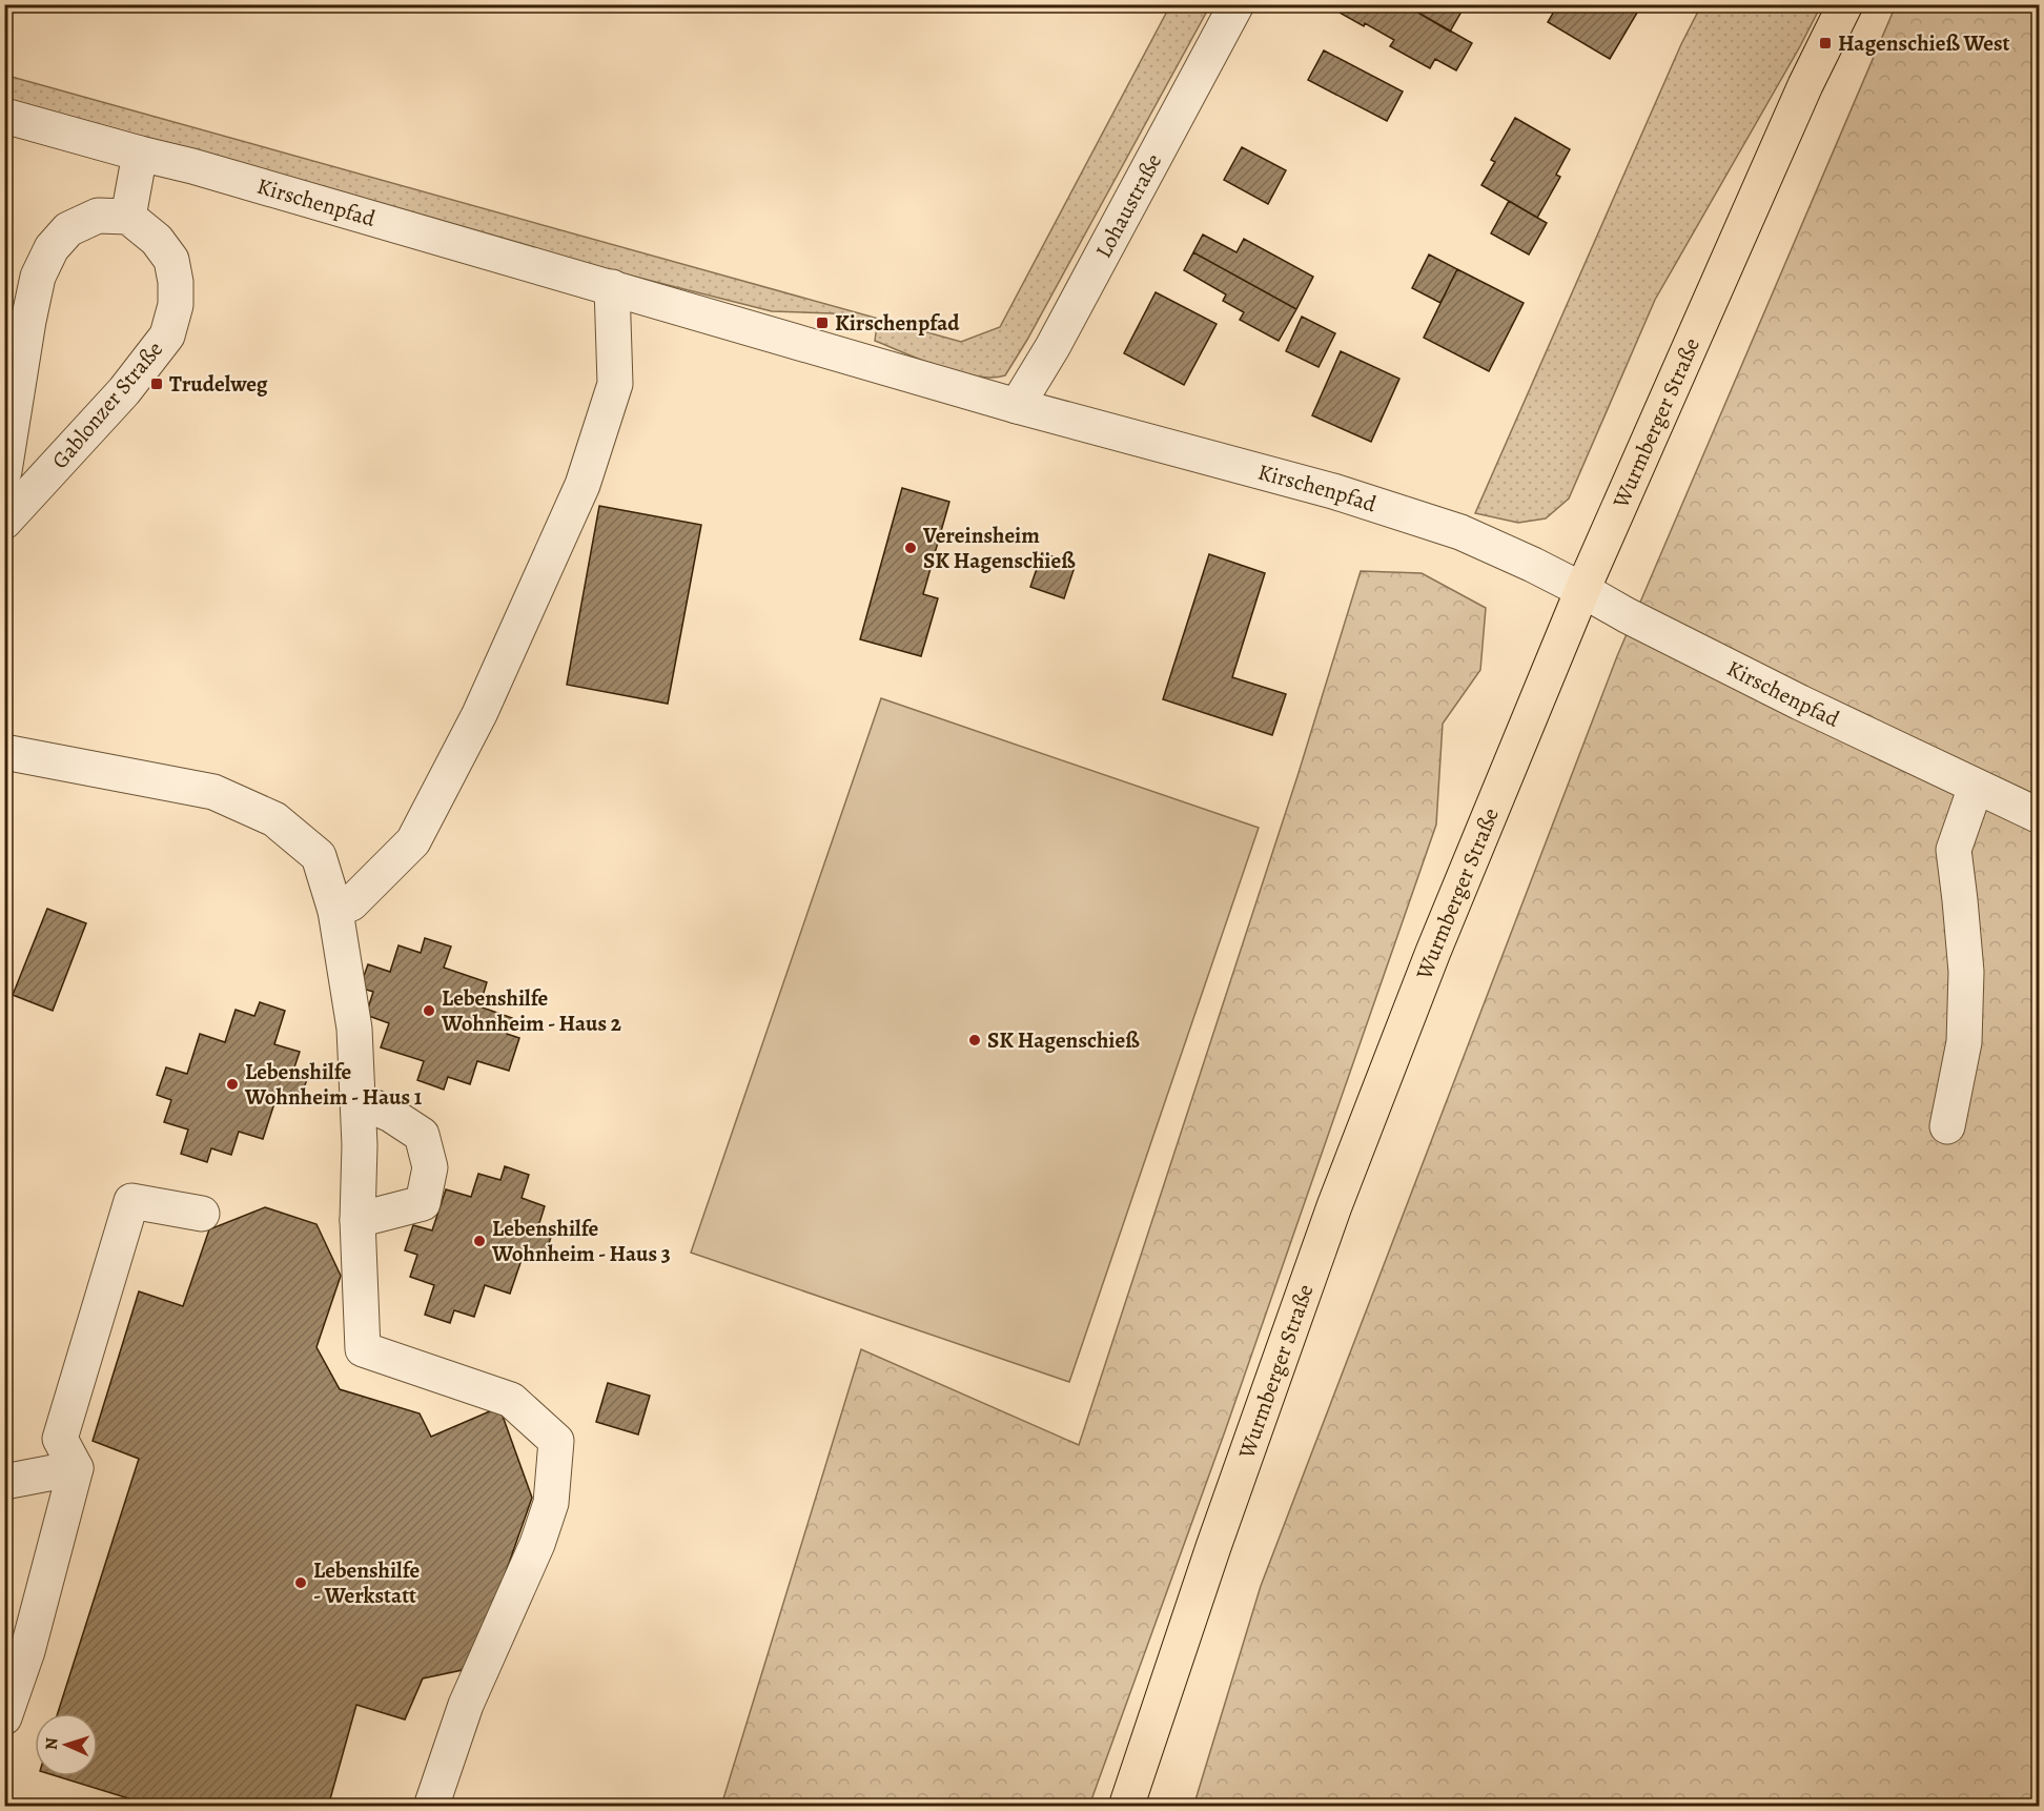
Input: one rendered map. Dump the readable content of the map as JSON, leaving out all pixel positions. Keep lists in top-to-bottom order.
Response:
{
  "streets": {
    "main road": ["Wurmberger Straße"],
    "street": ["Kirschenpfad", "Lohaustraße", "Gablonzer Straße"]
  },
  "crossings": [
    ["Kirschenpfad", "Lohaustraße"],
    ["Kirschenpfad", "Wurmberger Straße"]
  ],
  "places": {
    "transit": ["Hagenschieß West", "Kirschenpfad", "Trudelweg"],
    "other": [
      "Vereinsheim SK Hagenschieß",
      "Lebenshilfe Wohnheim - Haus 2",
      "SK Hagenschieß",
      "Lebenshilfe Wohnheim - Haus 1",
      "Lebenshilfe Wohnheim - Haus 3",
      "Lebenshilfe - Werkstatt"
    ]
  },
  "north": "left"
}
